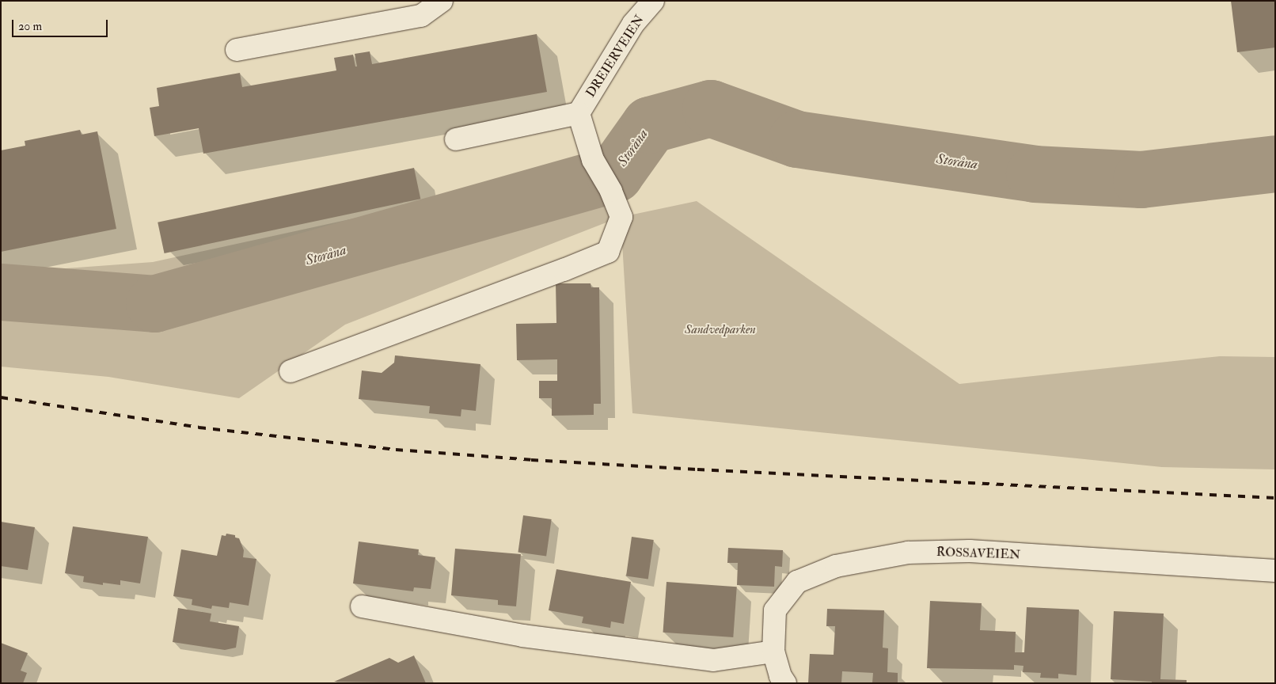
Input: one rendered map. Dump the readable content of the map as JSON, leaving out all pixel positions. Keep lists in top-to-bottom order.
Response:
{
  "streets": {
    "street": ["DREIERVEIEN", "ROSSAVEIEN"]
  },
  "water": ["Storåna"],
  "parks": ["Sandvedparken"],
  "scale_bar": "20 m"
}
